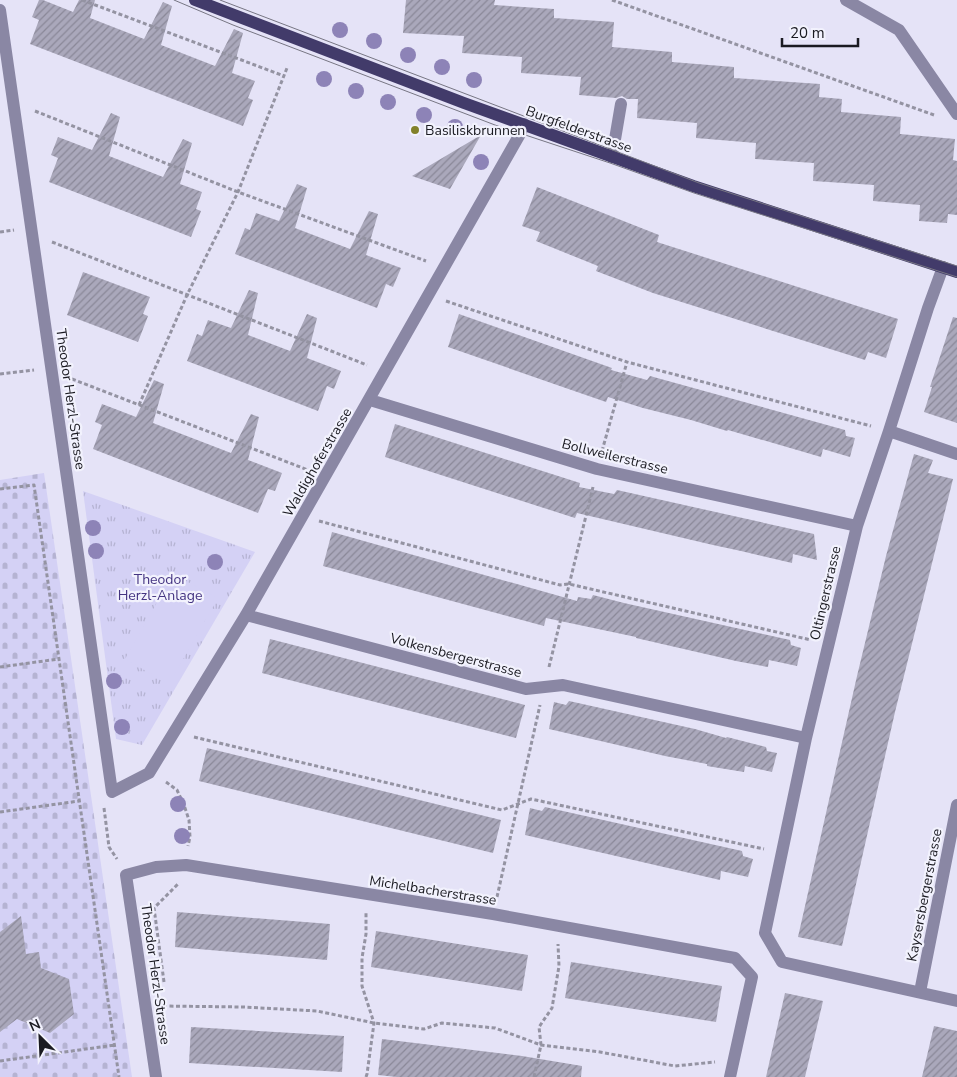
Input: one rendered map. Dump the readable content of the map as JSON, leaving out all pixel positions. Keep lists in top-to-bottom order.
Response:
{
  "streets": {
    "main road": ["Burgfelderstrasse"],
    "street": [
      "Theodor Herzl-Strasse",
      "Bollweilerstrasse",
      "Waldighoferstrasse",
      "Oltingerstrasse",
      "Volkensbergerstrasse",
      "Michelbacherstrasse",
      "Kaysersbergerstrasse"
    ]
  },
  "crossings": [
    ["Burgfelderstrasse", "Waldighoferstrasse"],
    ["Burgfelderstrasse", "Oltingerstrasse"],
    ["Theodor Herzl-Strasse", "Waldighoferstrasse"],
    ["Theodor Herzl-Strasse", "Michelbacherstrasse"],
    ["Bollweilerstrasse", "Waldighoferstrasse"],
    ["Bollweilerstrasse", "Oltingerstrasse"],
    ["Waldighoferstrasse", "Volkensbergerstrasse"],
    ["Waldighoferstrasse", "Michelbacherstrasse"],
    ["Oltingerstrasse", "Volkensbergerstrasse"],
    ["Oltingerstrasse", "Kaysersbergerstrasse"]
  ],
  "parks": ["Theodor Herzl-Anlage"],
  "places": ["Basiliskbrunnen"],
  "scale_bar": "20 m",
  "north": "top left"
}
